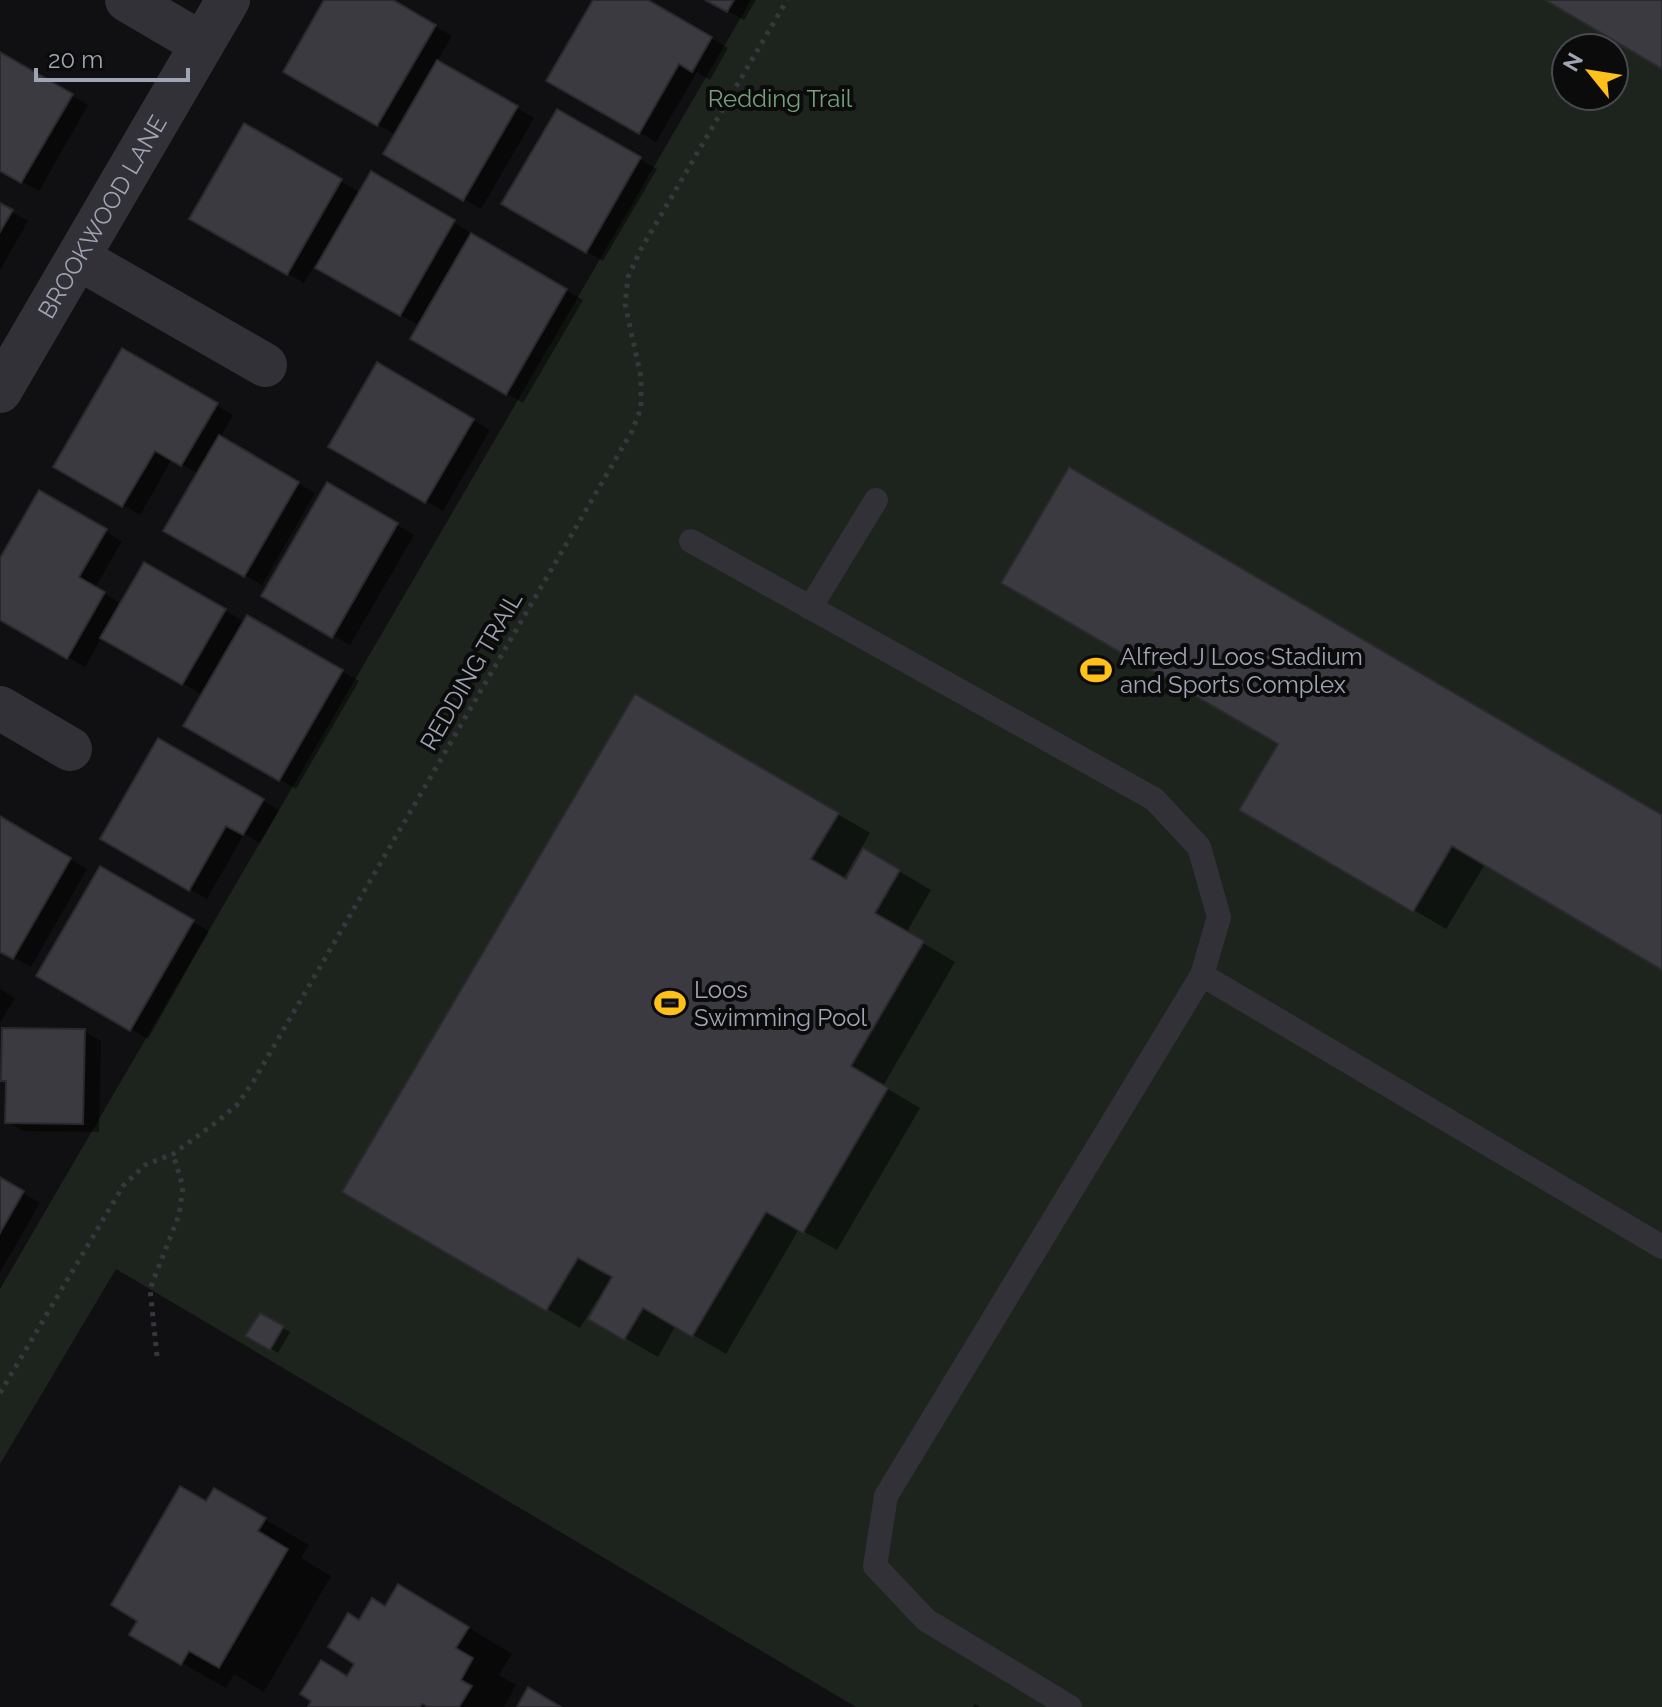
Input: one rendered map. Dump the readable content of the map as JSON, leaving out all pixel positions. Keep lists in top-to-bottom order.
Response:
{
  "streets": {
    "street": ["BROOKWOOD LANE"],
    "path": ["REDDING TRAIL"]
  },
  "parks": ["Redding Trail"],
  "places": {
    "sports": ["Alfred J Loos Stadium and Sports Complex", "Loos Swimming Pool"]
  },
  "scale_bar": "20 m",
  "north": "top left"
}
